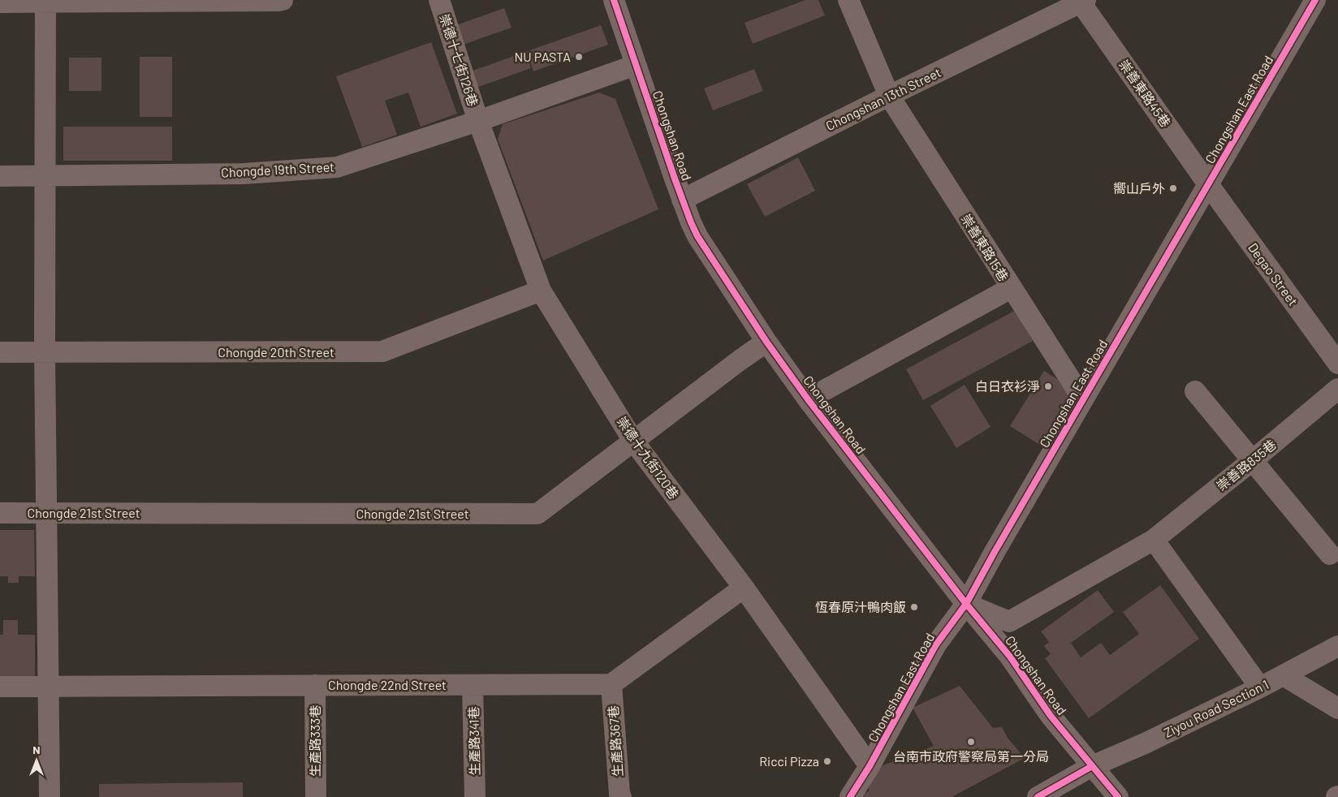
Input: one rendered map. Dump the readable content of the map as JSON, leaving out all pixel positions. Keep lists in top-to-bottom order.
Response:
{
  "streets": {
    "street": [
      "崇德十七街126巷",
      "崇善東路45巷",
      "Chongshan 13th Street",
      "Chongshan East Road",
      "Chongshan Road",
      "Chongde 19th Street",
      "崇善東路15巷",
      "Degao Street",
      "Chongde 20th Street",
      "崇德十九街120巷",
      "崇善路835巷",
      "Chongde 21st Street",
      "Chongde 22nd Street",
      "Ziyou Road Section 1",
      "生產路333巷",
      "生產路341巷",
      "生產路367巷"
    ]
  },
  "crossings": [
    ["崇德十七街126巷", "Chongde 19th Street"],
    ["崇德十七街126巷", "崇德十九街120巷"],
    ["崇善東路45巷", "Chongshan 13th Street"],
    ["崇善東路45巷", "Chongshan East Road"],
    ["崇善東路45巷", "Degao Street"],
    ["Chongshan 13th Street", "Chongshan Road"],
    ["Chongshan 13th Street", "崇善東路15巷"],
    ["Chongshan East Road", "Chongshan Road"],
    ["Chongshan East Road", "崇善東路15巷"],
    ["Chongshan East Road", "Degao Street"],
    ["Chongshan East Road", "崇德十九街120巷"],
    ["Chongshan East Road", "崇善路835巷"],
    ["Chongshan Road", "Chongde 19th Street"],
    ["Chongshan Road", "崇善路835巷"],
    ["Chongshan Road", "Chongde 21st Street"],
    ["Chongshan Road", "Ziyou Road Section 1"],
    ["Chongde 19th Street", "崇德十九街120巷"],
    ["Chongde 20th Street", "崇德十九街120巷"],
    ["崇德十九街120巷", "Chongde 21st Street"],
    ["Chongde 22nd Street", "生產路333巷"],
    ["Chongde 22nd Street", "生產路341巷"],
    ["Chongde 22nd Street", "生產路367巷"]
  ],
  "places": [
    "NU PASTA",
    "嚮山戶外",
    "白日衣衫淨",
    "恆春原汁鴨肉飯",
    "台南市政府警察局第一分局",
    "Ricci Pizza"
  ],
  "north": "top"
}
